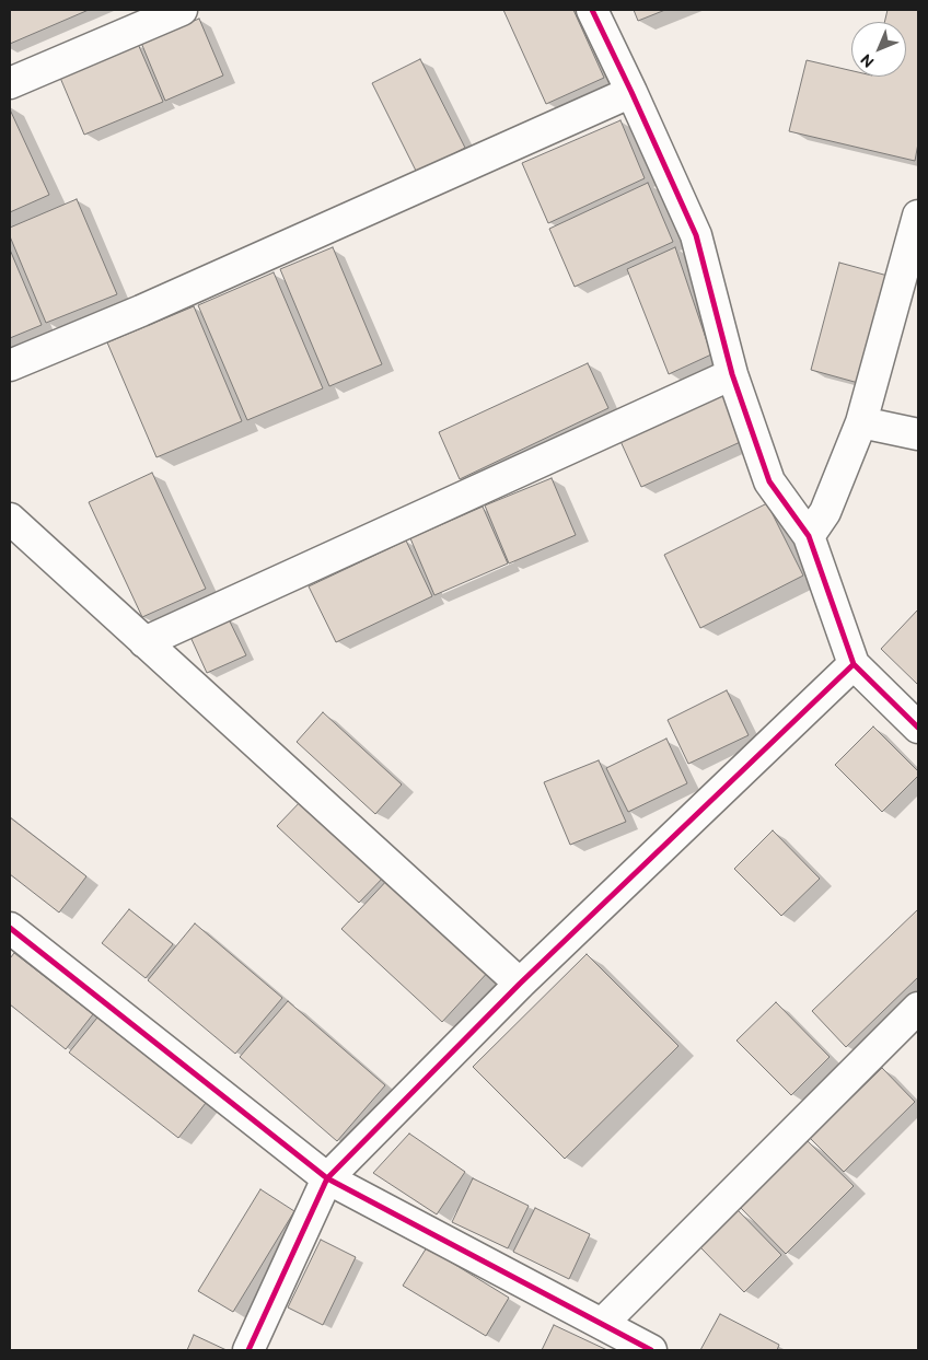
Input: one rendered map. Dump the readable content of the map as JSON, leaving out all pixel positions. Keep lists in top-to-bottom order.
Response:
{
  "north": "bottom left"
}
